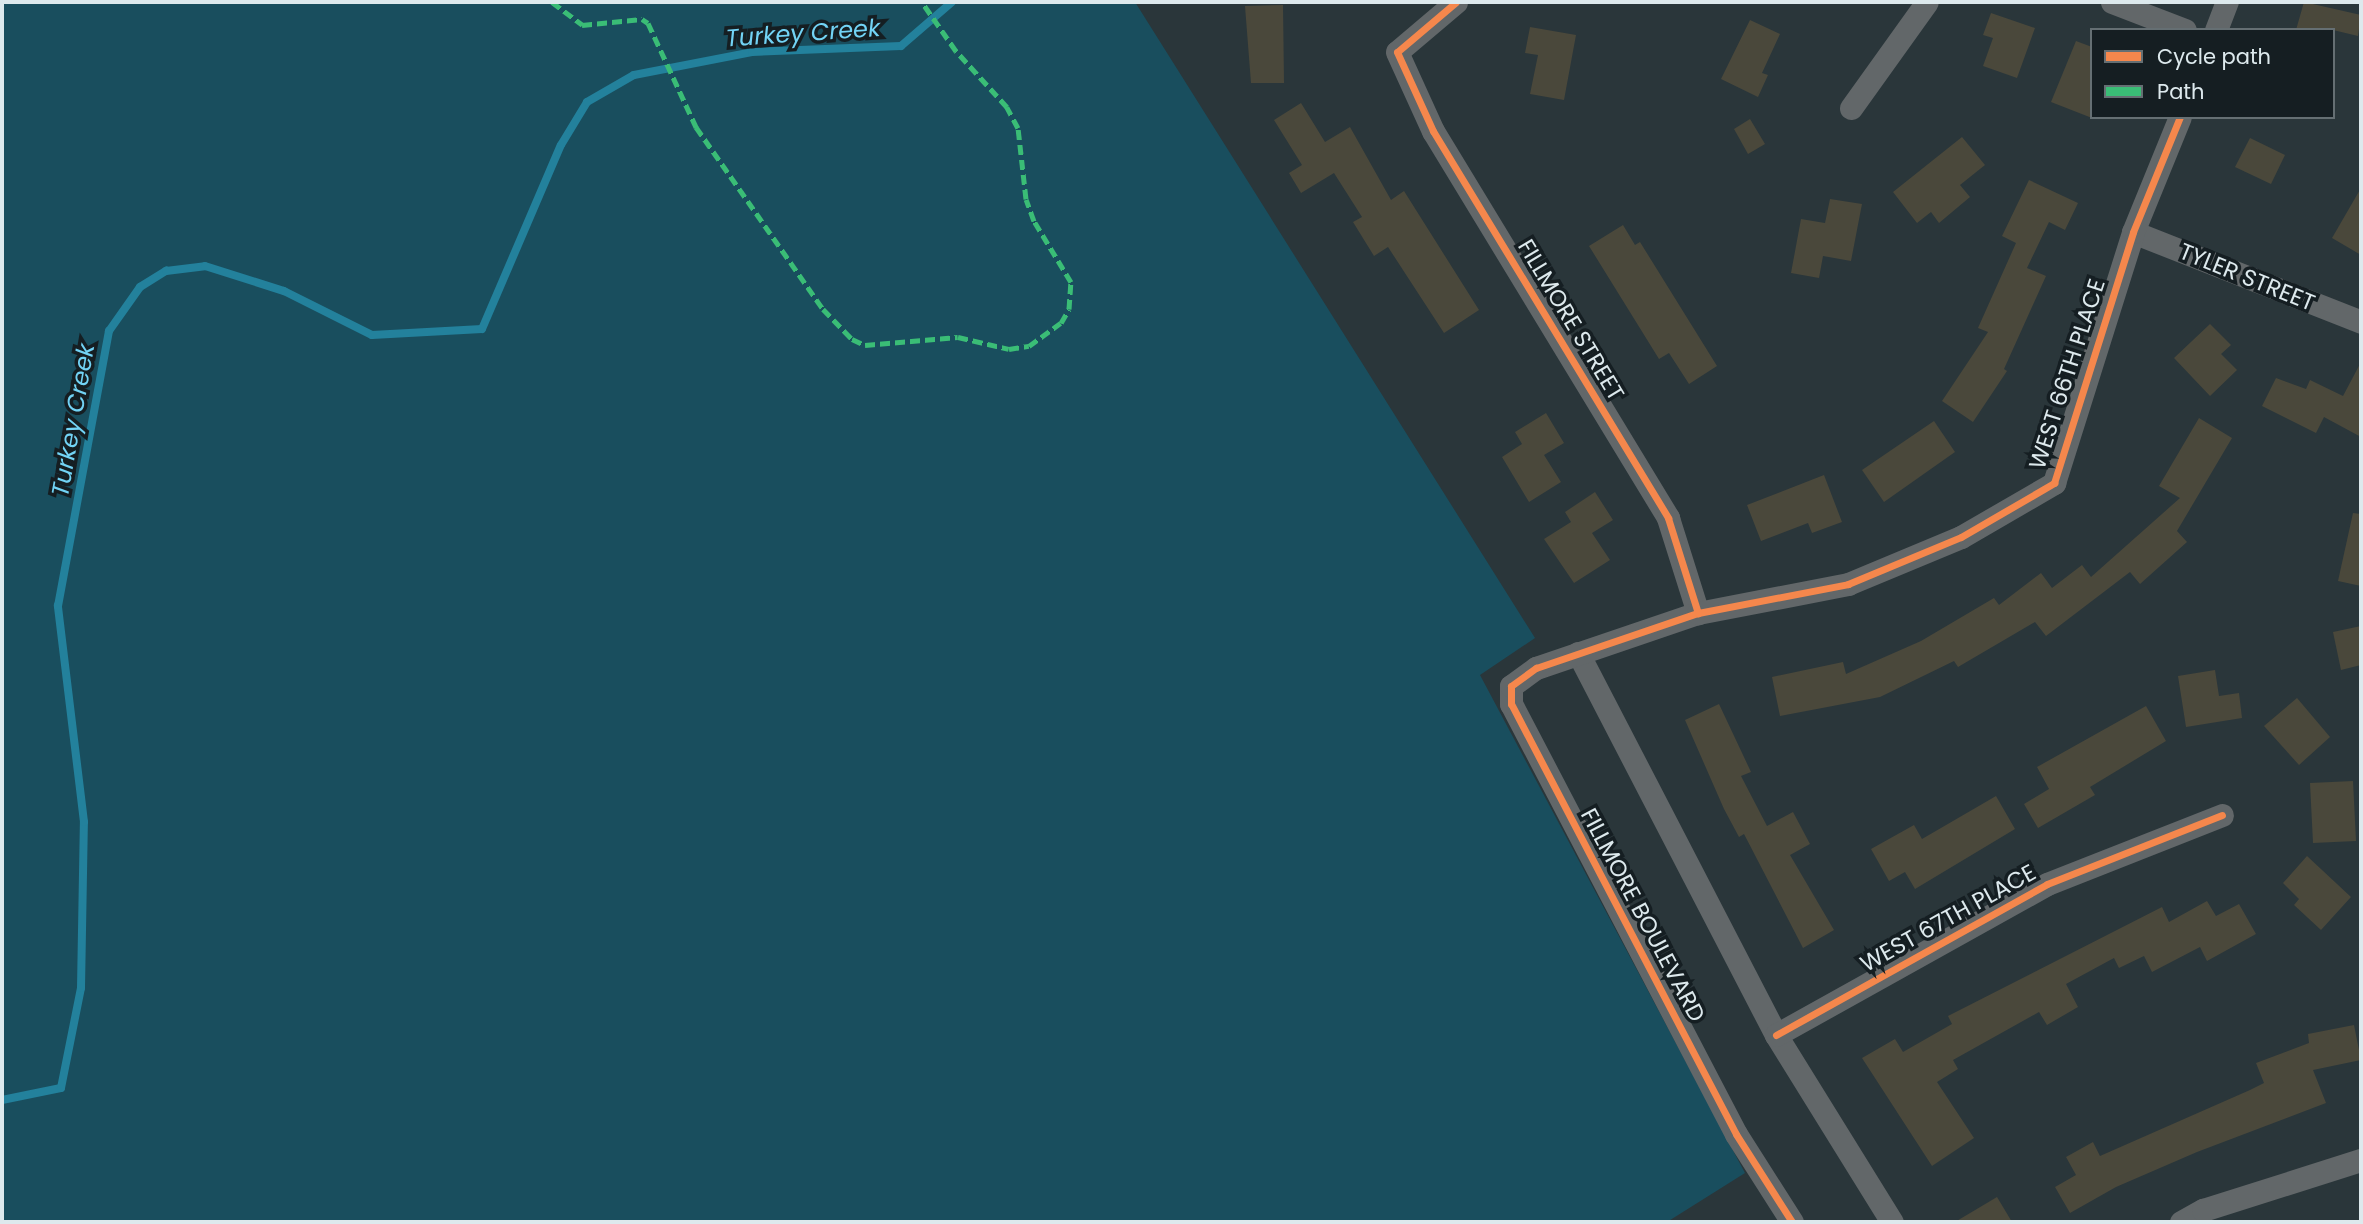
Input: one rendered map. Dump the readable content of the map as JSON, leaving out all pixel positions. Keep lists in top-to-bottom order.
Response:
{
  "streets": {
    "street": [
      "TYLER STREET",
      "FILLMORE STREET",
      "WEST 66TH PLACE",
      "FILLMORE BOULEVARD",
      "WEST 67TH PLACE"
    ]
  },
  "crossings": [
    ["TYLER STREET", "WEST 66TH PLACE"],
    ["FILLMORE STREET", "WEST 66TH PLACE"],
    ["WEST 66TH PLACE", "FILLMORE BOULEVARD"]
  ],
  "water": ["Turkey Creek"],
  "legend": ["Cycle path", "Path"]
}
